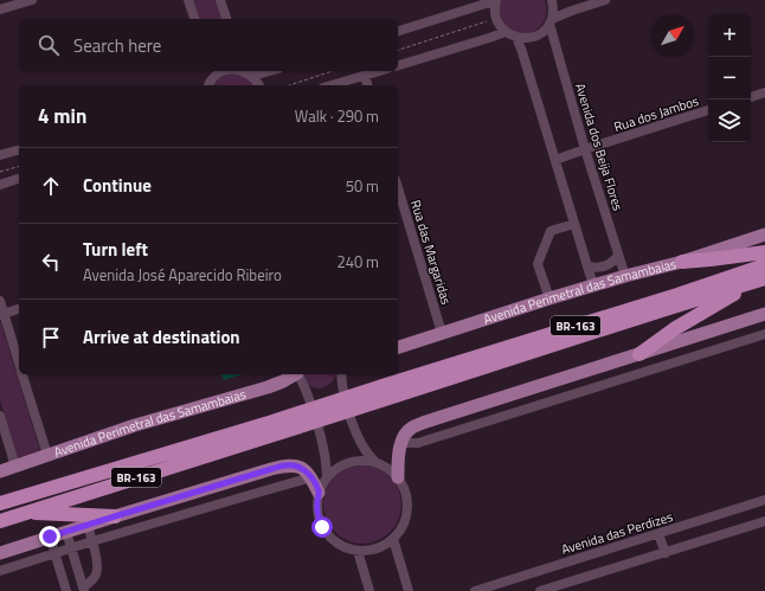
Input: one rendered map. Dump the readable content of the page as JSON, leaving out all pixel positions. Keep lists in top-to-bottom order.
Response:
{
  "streets": {
    "highway": ["BR-163"],
    "main road": ["Avenida Perimetral das Samambaias"],
    "street": [
      "Rua dos Jambos",
      "Avenida dos Beija Flores",
      "Rua das Margaridas",
      "Avenida das Perdizes"
    ]
  },
  "crossings": [
    ["Rua dos Jambos", "Avenida dos Beija Flores"],
    ["Avenida dos Beija Flores", "Avenida Perimetral das Samambaias"],
    ["Rua das Margaridas", "Avenida Perimetral das Samambaias"]
  ],
  "north": "top right",
  "page": {
    "map_buttons": ["+", "−"],
    "search": "Search here",
    "heading": ["4 min", "Walk · 290 m"],
    "list": [
      ["Continue", "50 m"],
      ["Turn left", "Avenida José Aparecido Ribeiro", "240 m"],
      "Arrive at destination"
    ]
  }
}
